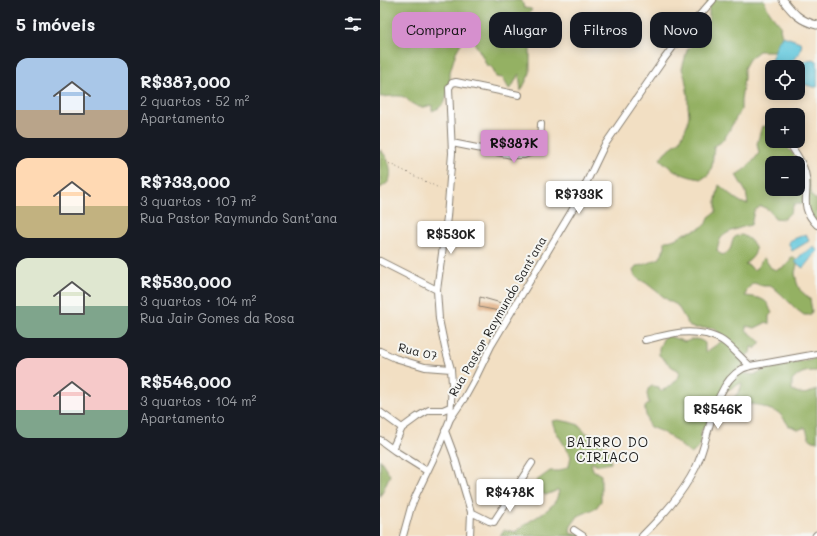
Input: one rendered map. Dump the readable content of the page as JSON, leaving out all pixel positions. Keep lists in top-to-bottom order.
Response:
{
  "streets": {
    "street": ["Rua Pastor Raymundo Sant’ana", "Rua 07"]
  },
  "districts": ["BAIRRO DO CIRIACO"],
  "page": {
    "heading": "5 imóveis",
    "chip": [
      "Comprar",
      "Alugar",
      "Filtros",
      "Novo"
    ],
    "list": [
      {
        "name": "R$387,000",
        "note": "2 quartos · 52 m² · Apartamento"
      },
      {
        "name": "R$733,000",
        "note": "3 quartos · 107 m² · Rua Pastor Raymundo Sant’ana"
      },
      {
        "name": "R$530,000",
        "note": "3 quartos · 104 m² · Rua Jair Gomes da Rosa"
      },
      {
        "name": "R$546,000",
        "note": "3 quartos · 104 m² · Apartamento"
      }
    ],
    "map_buttons": ["+", "−"],
    "price": [
      "R$387K",
      "R$733K",
      "R$530K",
      "R$546K",
      "R$478K"
    ]
  }
}
